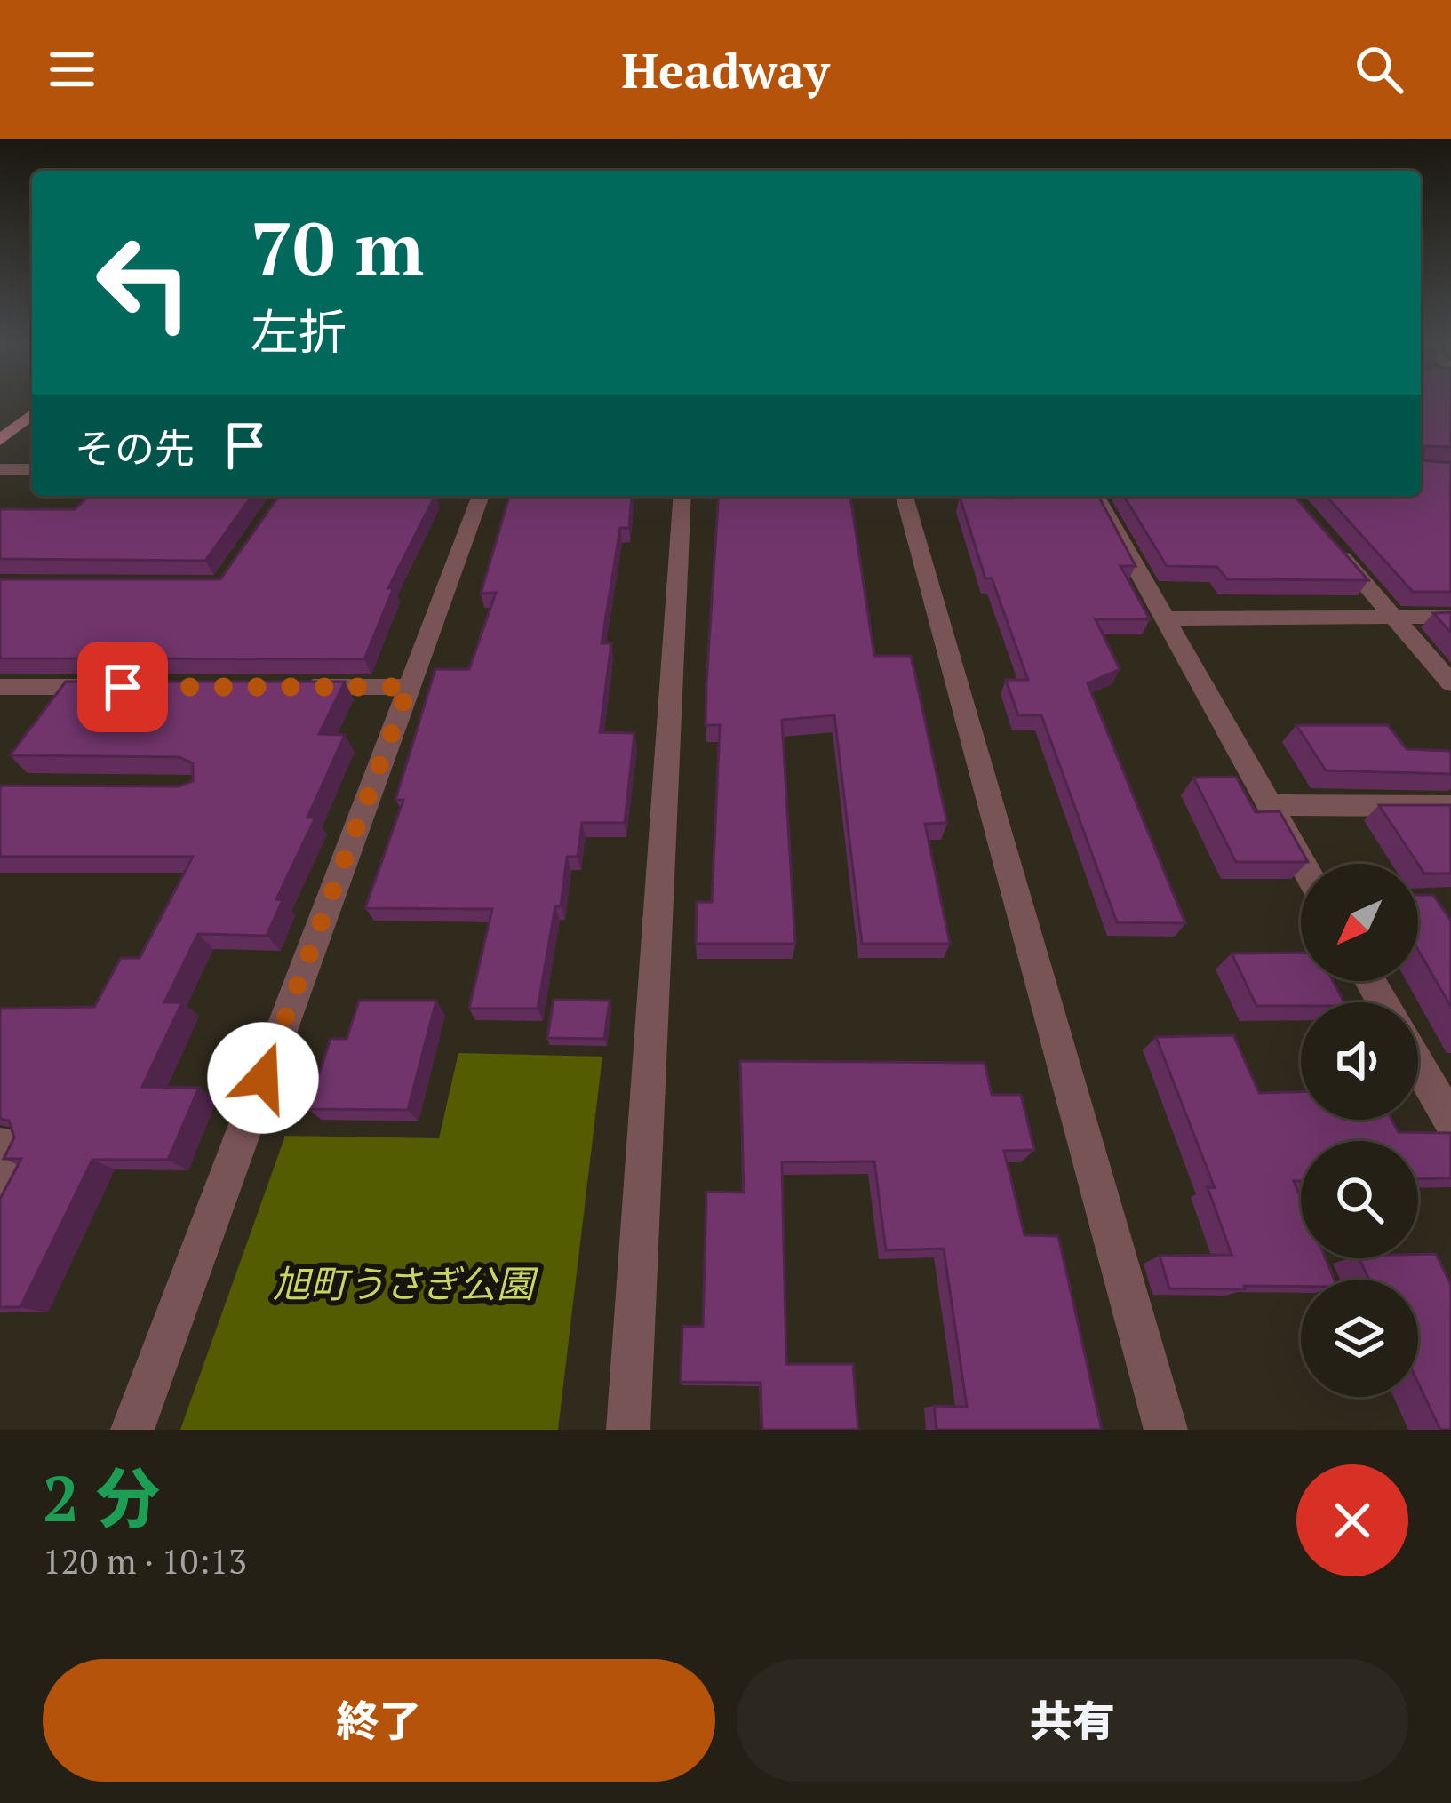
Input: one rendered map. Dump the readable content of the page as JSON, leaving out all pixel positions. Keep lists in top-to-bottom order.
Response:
{
  "parks": ["旭町うさぎ公園"],
  "north": "bottom left",
  "page": {
    "header": "Headway",
    "turn": ["70 m", "左折"],
    "then": "その先",
    "heading": ["2 分", "120 m · 10:13"],
    "buttons": ["終了", "共有"]
  }
}
